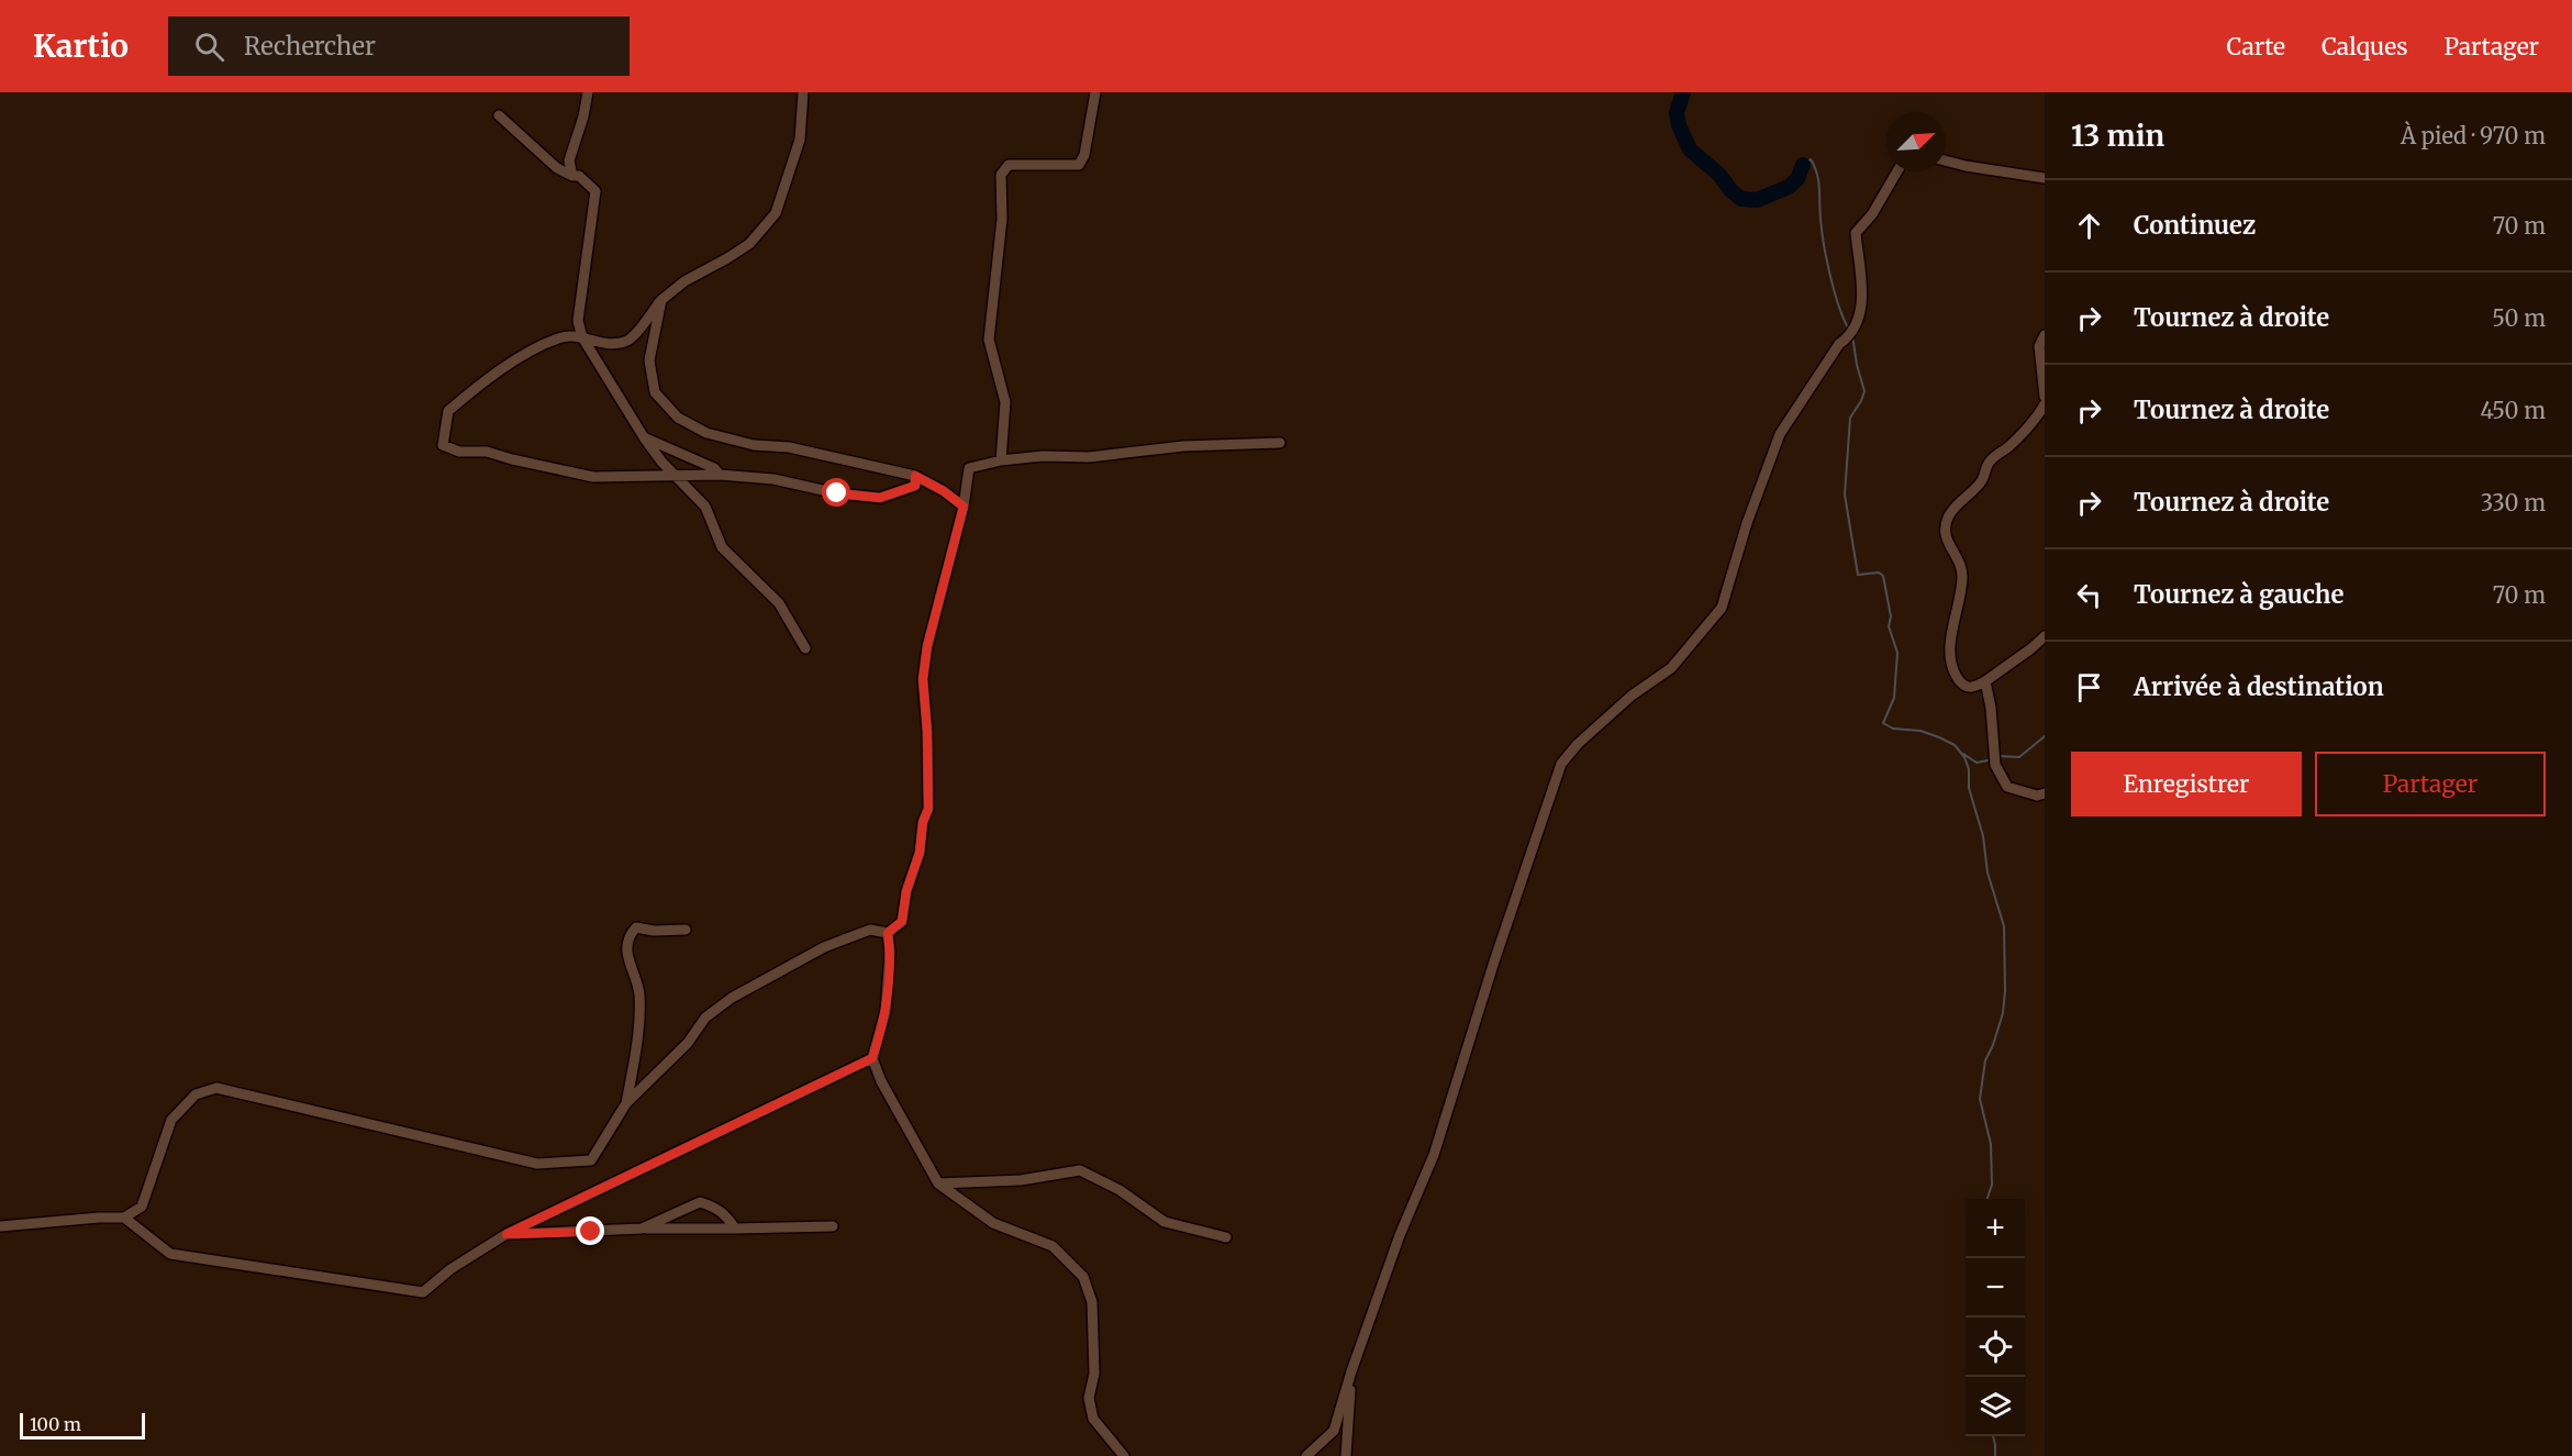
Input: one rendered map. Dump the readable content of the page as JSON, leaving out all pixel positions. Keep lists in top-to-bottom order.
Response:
{
  "scale_bar": "100 m",
  "north": "top right",
  "page": {
    "header": "Kartio",
    "search": "Rechercher",
    "nav": ["Carte", "Calques", "Partager"],
    "heading": ["13 min", "À pied · 970 m"],
    "list": [
      ["Continuez", "70 m"],
      ["Tournez à droite", "50 m"],
      ["Tournez à droite", "450 m"],
      ["Tournez à droite", "330 m"],
      ["Tournez à gauche", "70 m"],
      "Arrivée à destination"
    ],
    "buttons": ["Enregistrer", "Partager"],
    "map_buttons": ["+", "−"],
    "scale": "100 m"
  }
}
